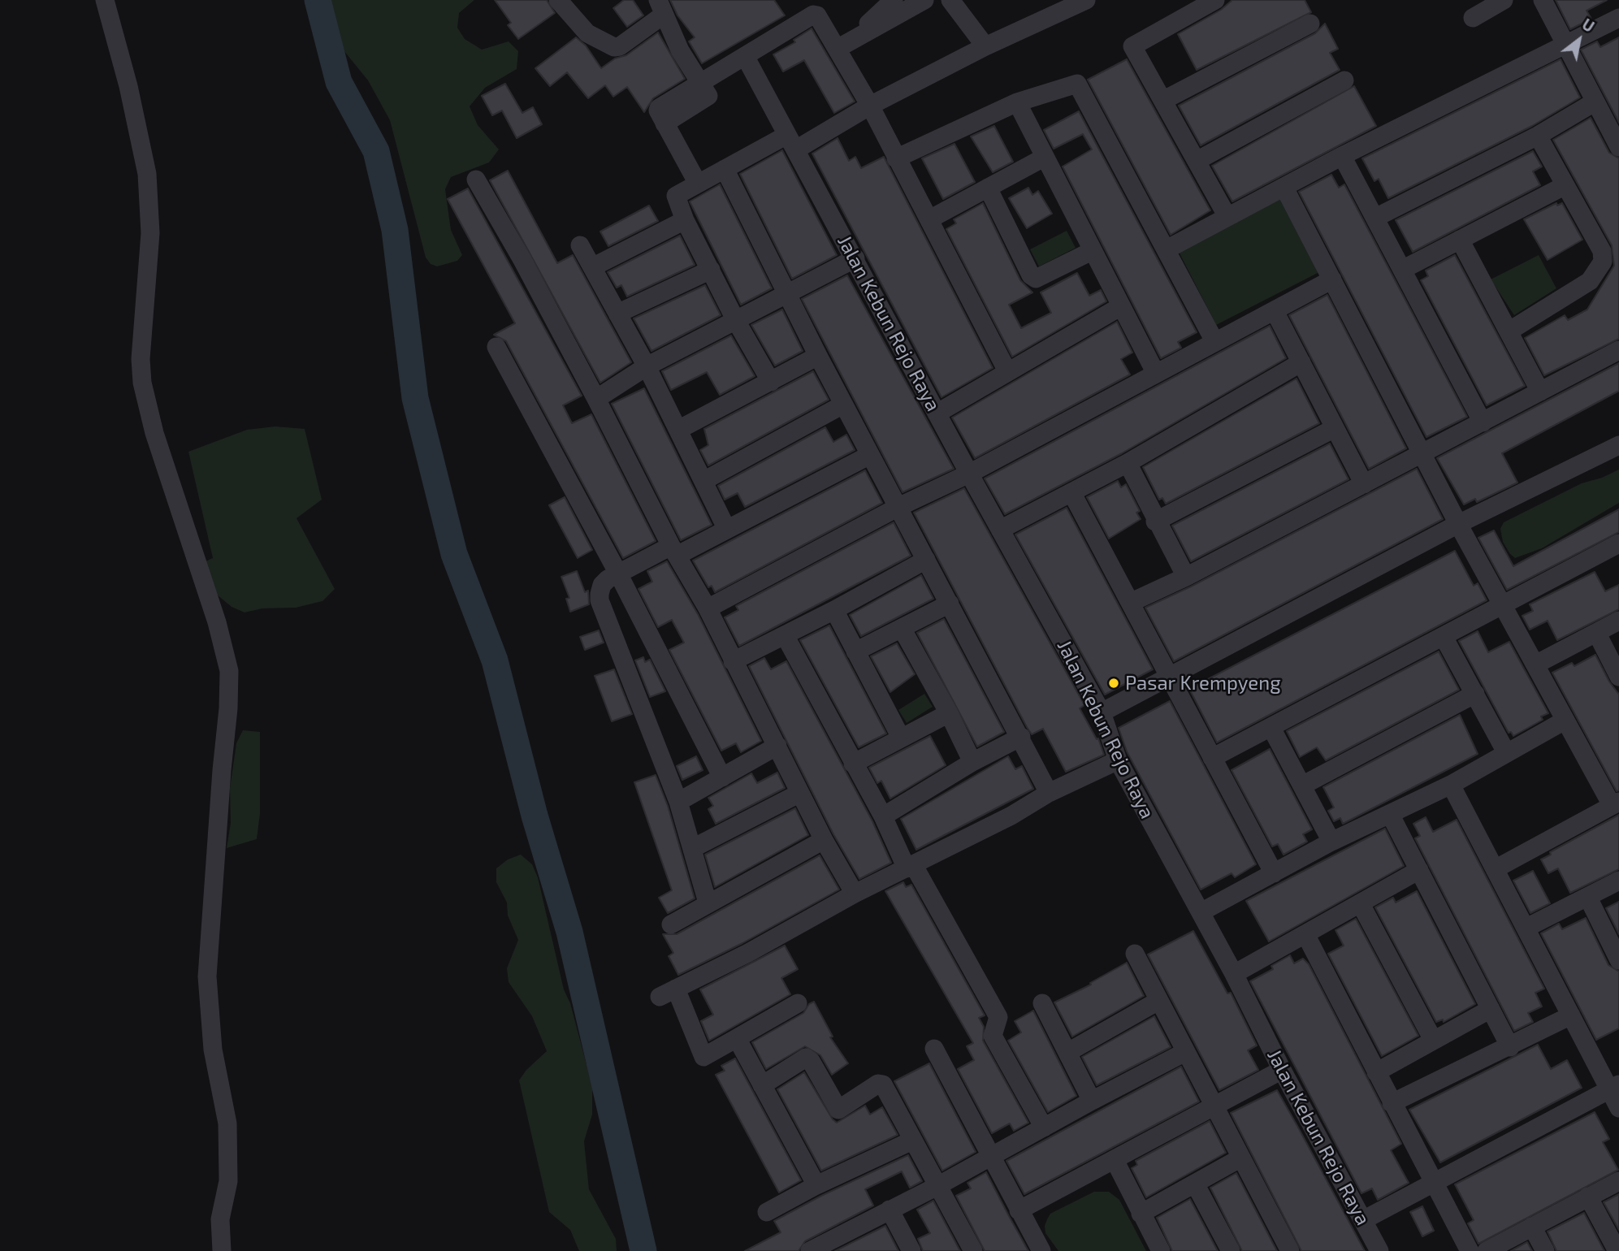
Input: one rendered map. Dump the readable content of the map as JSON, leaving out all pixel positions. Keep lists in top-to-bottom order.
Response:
{
  "streets": {
    "street": ["Jalan Kebun Rejo Raya"]
  },
  "places": ["Pasar Krempyeng"],
  "north": "top right"
}
